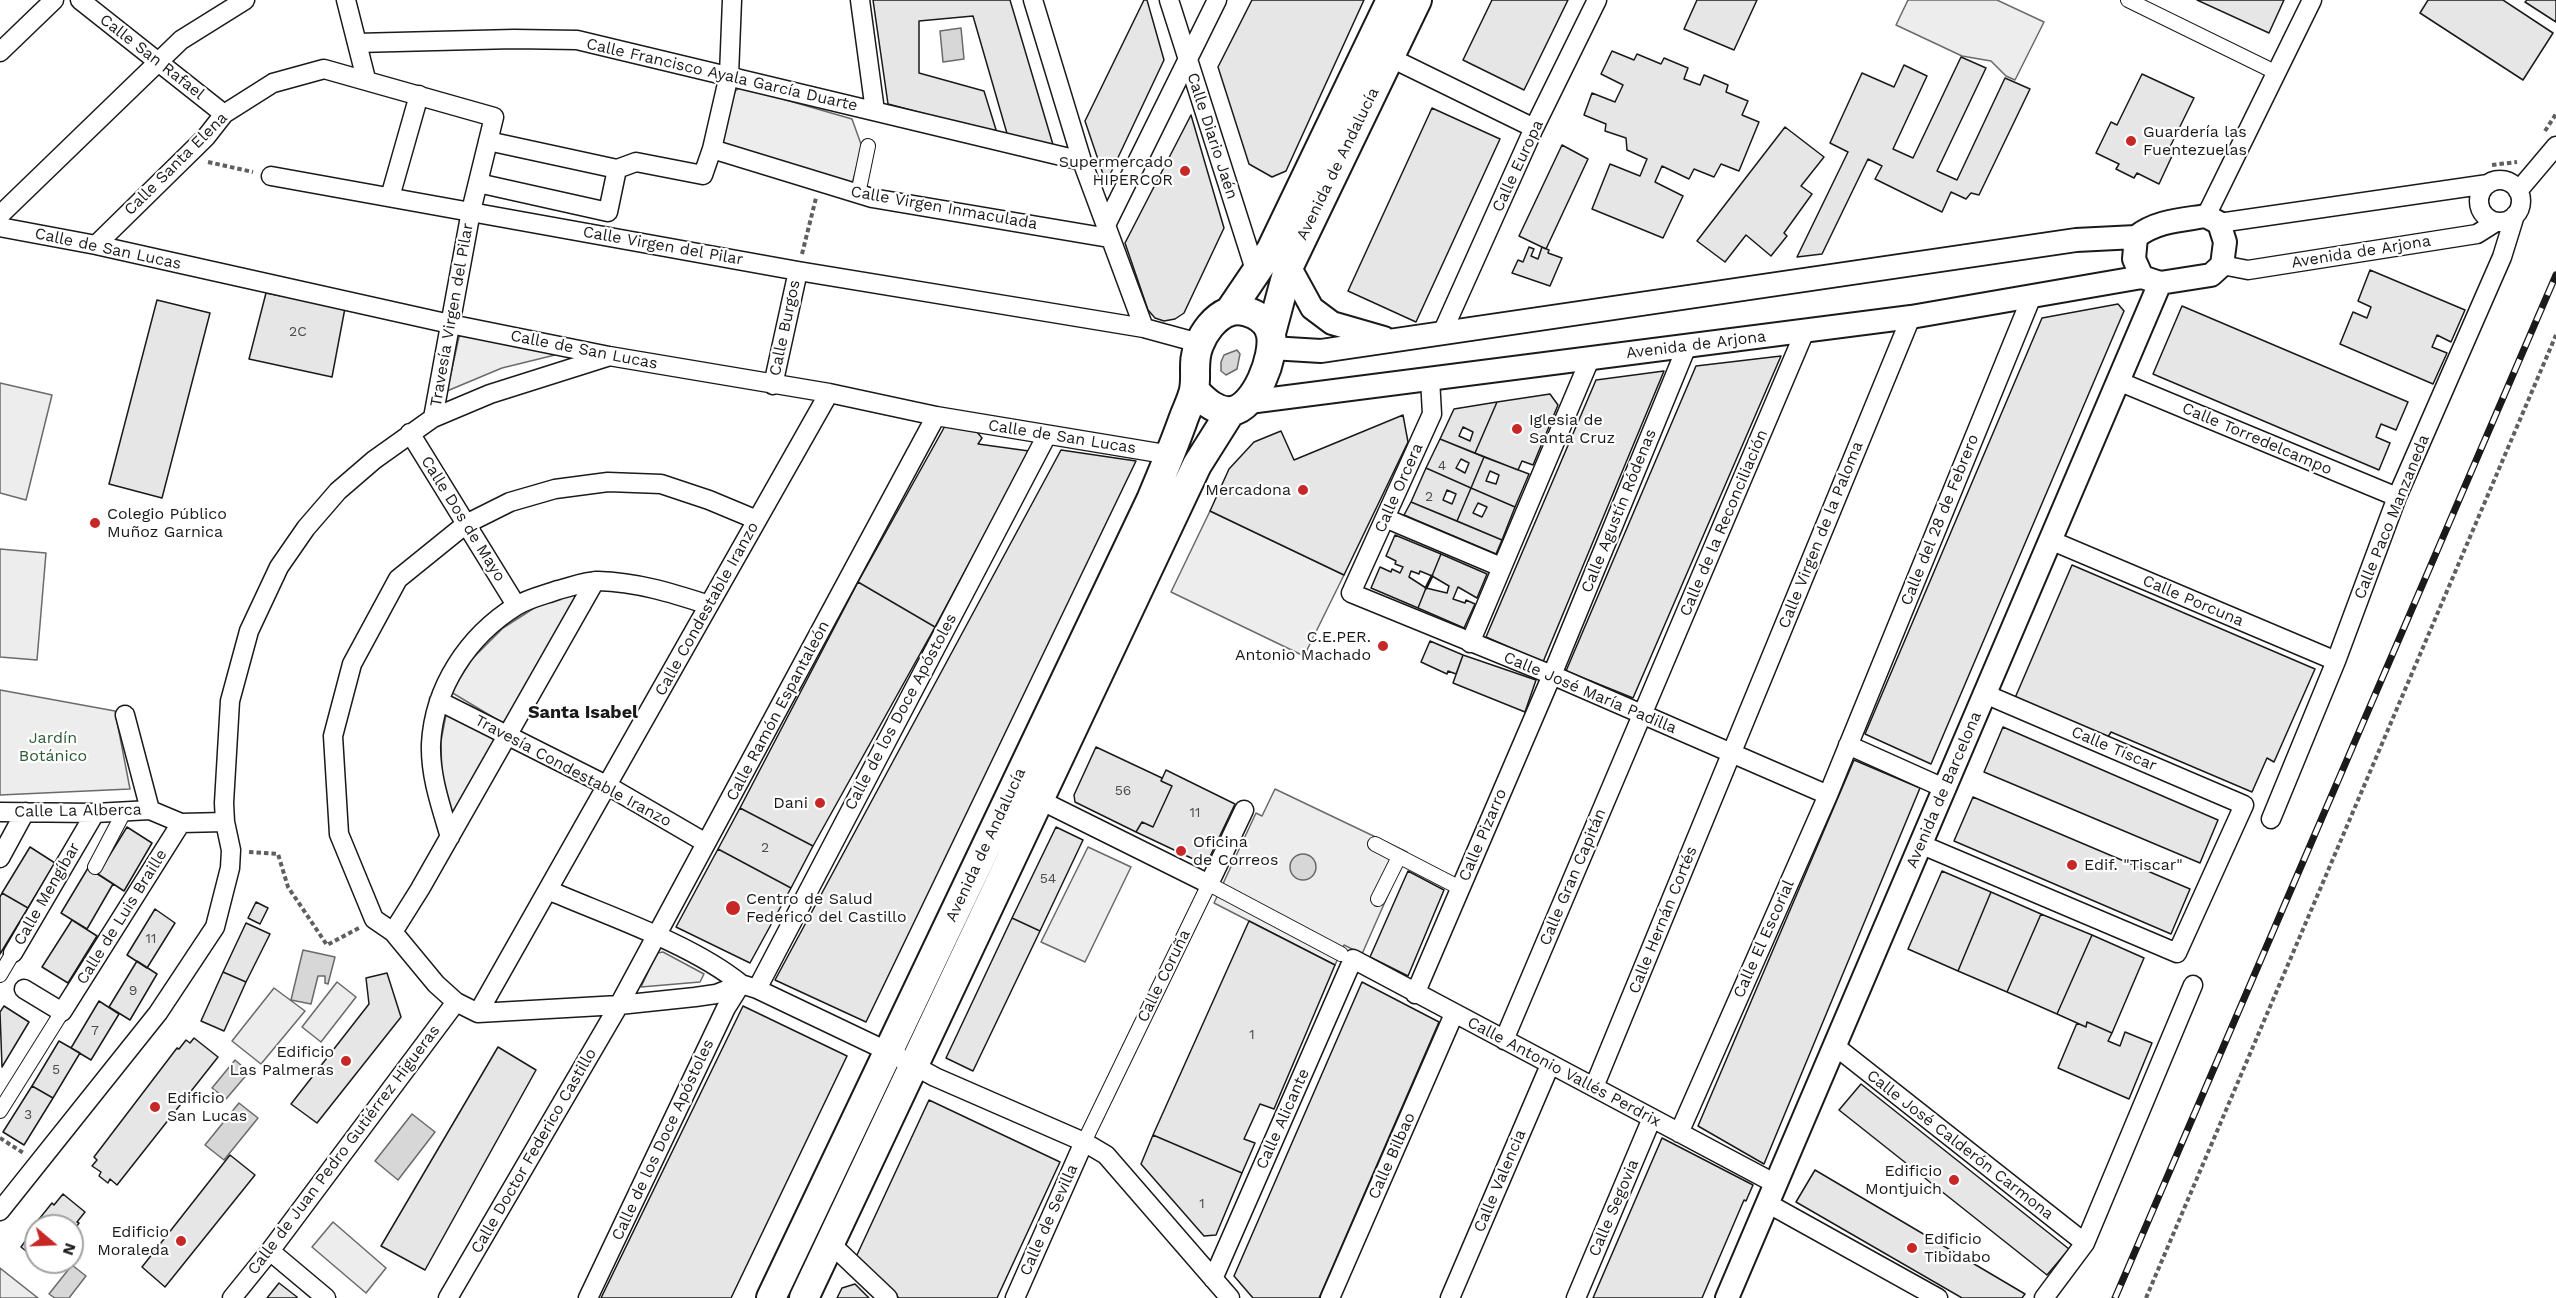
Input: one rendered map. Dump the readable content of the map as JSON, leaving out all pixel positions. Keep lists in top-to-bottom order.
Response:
{
  "streets": {
    "main road": ["Avenida de Andalucía"],
    "street": [
      "Calle San Rafael",
      "Calle Francisco Ayala García Duarte",
      "Calle Diario Jaén",
      "Calle Santa Elena",
      "Calle Europa",
      "Calle Virgen Inmaculada",
      "Calle Virgen del Pilar",
      "Calle de San Lucas",
      "Avenida de Arjona",
      "Travesía Virgen del Pilar",
      "Calle Burgos",
      "Calle Torredelcampo",
      "Calle Orcera",
      "Calle Agustín Ródenas",
      "Calle Paco Manzaneda",
      "Calle Dos de Mayo",
      "Calle del 28 de Febrero",
      "Calle de la Reconciliación",
      "Calle Virgen de la Paloma",
      "Calle Porcuna",
      "Calle Condestable Iranzo",
      "Calle José María Padilla",
      "Calle Ramón Espantaleón",
      "Calle de los Doce Apóstoles",
      "Calle Tíscar",
      "Travesía Condestable Iranzo",
      "Avenida de Barcelona",
      "Calle La Alberca",
      "Calle Pizarro",
      "Calle Gran Capitán",
      "Calle Mengíbar",
      "Calle de Luis Braille",
      "Calle Hernán Cortés",
      "Calle El Escorial",
      "Calle Coruña",
      "Calle Antonio Vallés Perdrix",
      "Calle Alicante",
      "Calle José Calderón Carmona",
      "Calle de Juan Pedro Gutiérrez Higueras",
      "Calle Doctor Federico Castillo",
      "Calle Bilbao",
      "Calle Valencia",
      "Calle Segovia",
      "Calle de Sevilla"
    ]
  },
  "crossings": [
    ["Calle San Rafael", "Calle Santa Elena"],
    ["Calle Diario Jaén", "Avenida de Andalucía"],
    ["Calle Santa Elena", "Calle de San Lucas"],
    ["Calle Santa Elena", "Travesía Virgen del Pilar"],
    ["Avenida de Andalucía", "Calle Virgen del Pilar"],
    ["Avenida de Andalucía", "Calle de San Lucas"],
    ["Avenida de Andalucía", "Avenida de Arjona"],
    ["Calle Virgen del Pilar", "Avenida de Arjona"],
    ["Calle Virgen del Pilar", "Travesía Virgen del Pilar"],
    ["Calle Virgen del Pilar", "Calle Burgos"],
    ["Calle de San Lucas", "Travesía Virgen del Pilar"],
    ["Calle de San Lucas", "Calle Burgos"],
    ["Calle de San Lucas", "Calle Condestable Iranzo"],
    ["Calle de San Lucas", "Calle Ramón Espantaleón"],
    ["Calle de San Lucas", "Calle de los Doce Apóstoles"],
    ["Avenida de Arjona", "Calle Orcera"],
    ["Avenida de Arjona", "Calle Agustín Ródenas"],
    ["Avenida de Arjona", "Calle Paco Manzaneda"],
    ["Avenida de Arjona", "Calle del 28 de Febrero"],
    ["Avenida de Arjona", "Calle de la Reconciliación"],
    ["Avenida de Arjona", "Calle Virgen de la Paloma"],
    ["Avenida de Arjona", "Avenida de Barcelona"],
    ["Calle Torredelcampo", "Calle Paco Manzaneda"],
    ["Calle Torredelcampo", "Avenida de Barcelona"],
    ["Calle Orcera", "Calle José María Padilla"],
    ["Calle Agustín Ródenas", "Calle José María Padilla"],
    ["Calle Agustín Ródenas", "Calle Pizarro"],
    ["Calle Paco Manzaneda", "Calle Porcuna"],
    ["Calle del 28 de Febrero", "Calle El Escorial"],
    ["Calle de la Reconciliación", "Calle José María Padilla"],
    ["Calle de la Reconciliación", "Calle Gran Capitán"],
    ["Calle Virgen de la Paloma", "Calle José María Padilla"],
    ["Calle Virgen de la Paloma", "Calle Hernán Cortés"],
    ["Calle Porcuna", "Avenida de Barcelona"],
    ["Calle Condestable Iranzo", "Travesía Condestable Iranzo"],
    ["Calle José María Padilla", "Calle Pizarro"],
    ["Calle José María Padilla", "Calle Gran Capitán"],
    ["Calle José María Padilla", "Calle Hernán Cortés"],
    ["Calle José María Padilla", "Calle El Escorial"],
    ["Calle Ramón Espantaleón", "Travesía Condestable Iranzo"],
    ["Calle Ramón Espantaleón", "Calle Doctor Federico Castillo"],
    ["Calle Tíscar", "Avenida de Barcelona"],
    ["Avenida de Barcelona", "Calle Antonio Vallés Perdrix"],
    ["Avenida de Barcelona", "Calle José Calderón Carmona"],
    ["Calle La Alberca", "Calle Mengíbar"],
    ["Calle La Alberca", "Calle de Luis Braille"],
    ["Calle Pizarro", "Calle Antonio Vallés Perdrix"],
    ["Calle Gran Capitán", "Calle Antonio Vallés Perdrix"],
    ["Calle Hernán Cortés", "Calle Antonio Vallés Perdrix"],
    ["Calle El Escorial", "Calle Antonio Vallés Perdrix"],
    ["Calle Coruña", "Calle Antonio Vallés Perdrix"],
    ["Calle Coruña", "Calle de Sevilla"],
    ["Calle Antonio Vallés Perdrix", "Calle Alicante"],
    ["Calle Antonio Vallés Perdrix", "Calle Bilbao"],
    ["Calle Antonio Vallés Perdrix", "Calle Valencia"],
    ["Calle Antonio Vallés Perdrix", "Calle Segovia"]
  ],
  "districts": ["Santa Isabel"],
  "parks": ["Jardín Botánico"],
  "places": [
    "Guardería las Fuentezuelas",
    "Supermercado HIPERCOR",
    "Iglesia de Santa Cruz",
    "Mercadona",
    "Colegio Público Muñoz Garnica",
    "C.E.PER. Antonio Machado",
    "Dani",
    "Oficina de Correos",
    "Edif. \"Tiscar\"",
    "Centro de Salud Federico del Castillo",
    "Edificio Las Palmeras",
    "Edificio San Lucas",
    "Edificio Montjuich",
    "Edificio Moraleda",
    "Edificio Tibidabo"
  ],
  "house_numbers": [
    "2C",
    "4",
    "2",
    "56",
    "11",
    "2",
    "54",
    "11",
    "9",
    "7",
    "1",
    "5",
    "3",
    "1"
  ],
  "north": "right"
}
